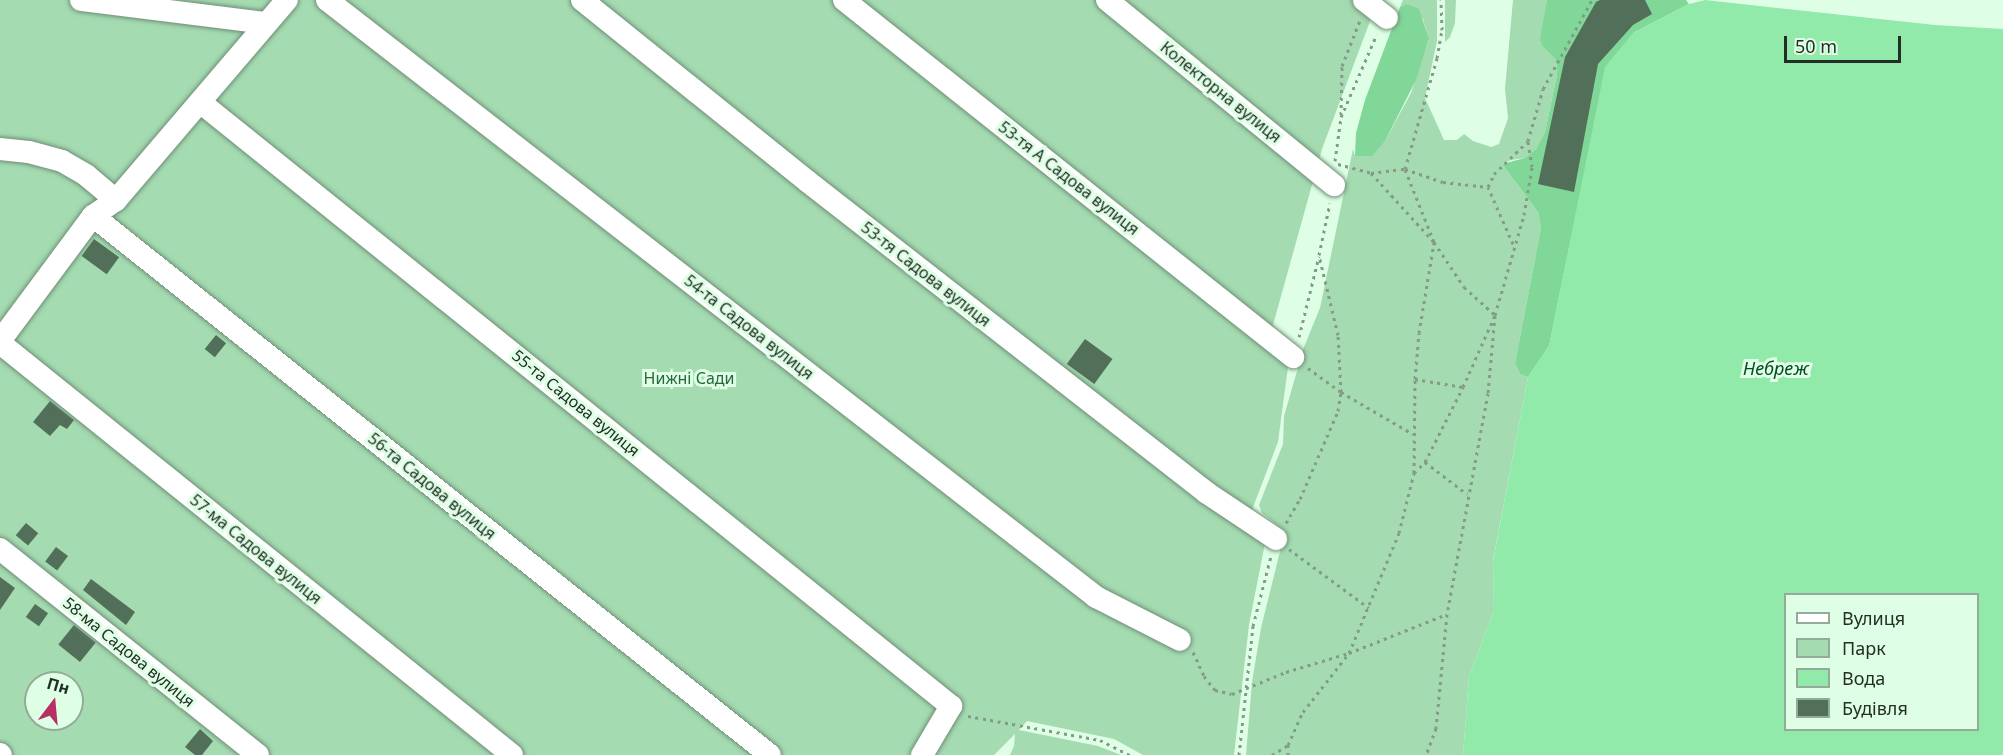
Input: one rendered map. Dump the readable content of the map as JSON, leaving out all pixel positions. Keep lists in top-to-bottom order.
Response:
{
  "streets": {
    "street": [
      "Колекторна вулиця",
      "53-тя А Садова вулиця",
      "53-тя Садова вулиця",
      "54-та Садова вулиця",
      "55-та Садова вулиця",
      "56-та Садова вулиця",
      "57-ма Садова вулиця",
      "58-ма Садова вулиця"
    ]
  },
  "water": ["Небреж"],
  "parks": ["Нижні Сади"],
  "legend": [
    "Вулиця",
    "Парк",
    "Вода",
    "Будівля"
  ],
  "scale_bar": "50 m",
  "north": "top"
}
